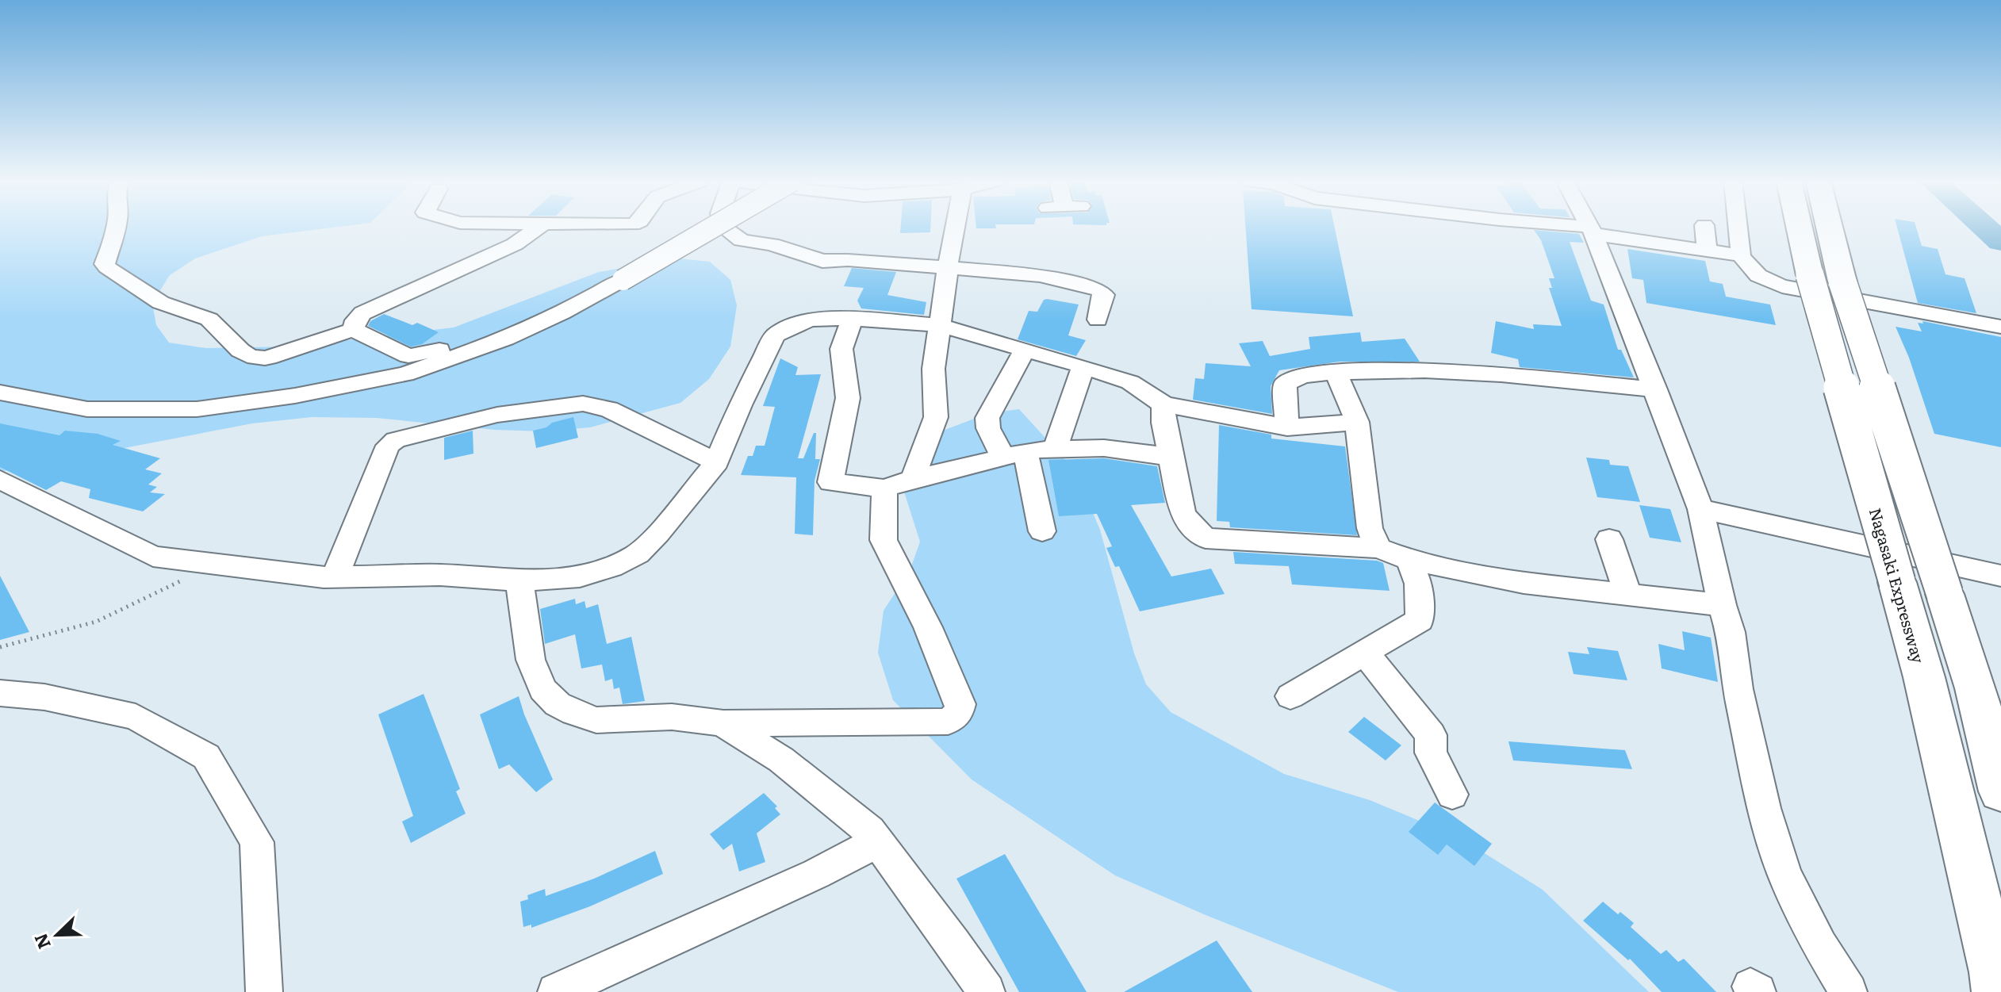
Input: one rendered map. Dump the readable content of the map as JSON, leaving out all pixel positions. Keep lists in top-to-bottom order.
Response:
{
  "streets": {
    "highway": ["Nagasaki Expressway"]
  },
  "north": "bottom left"
}
